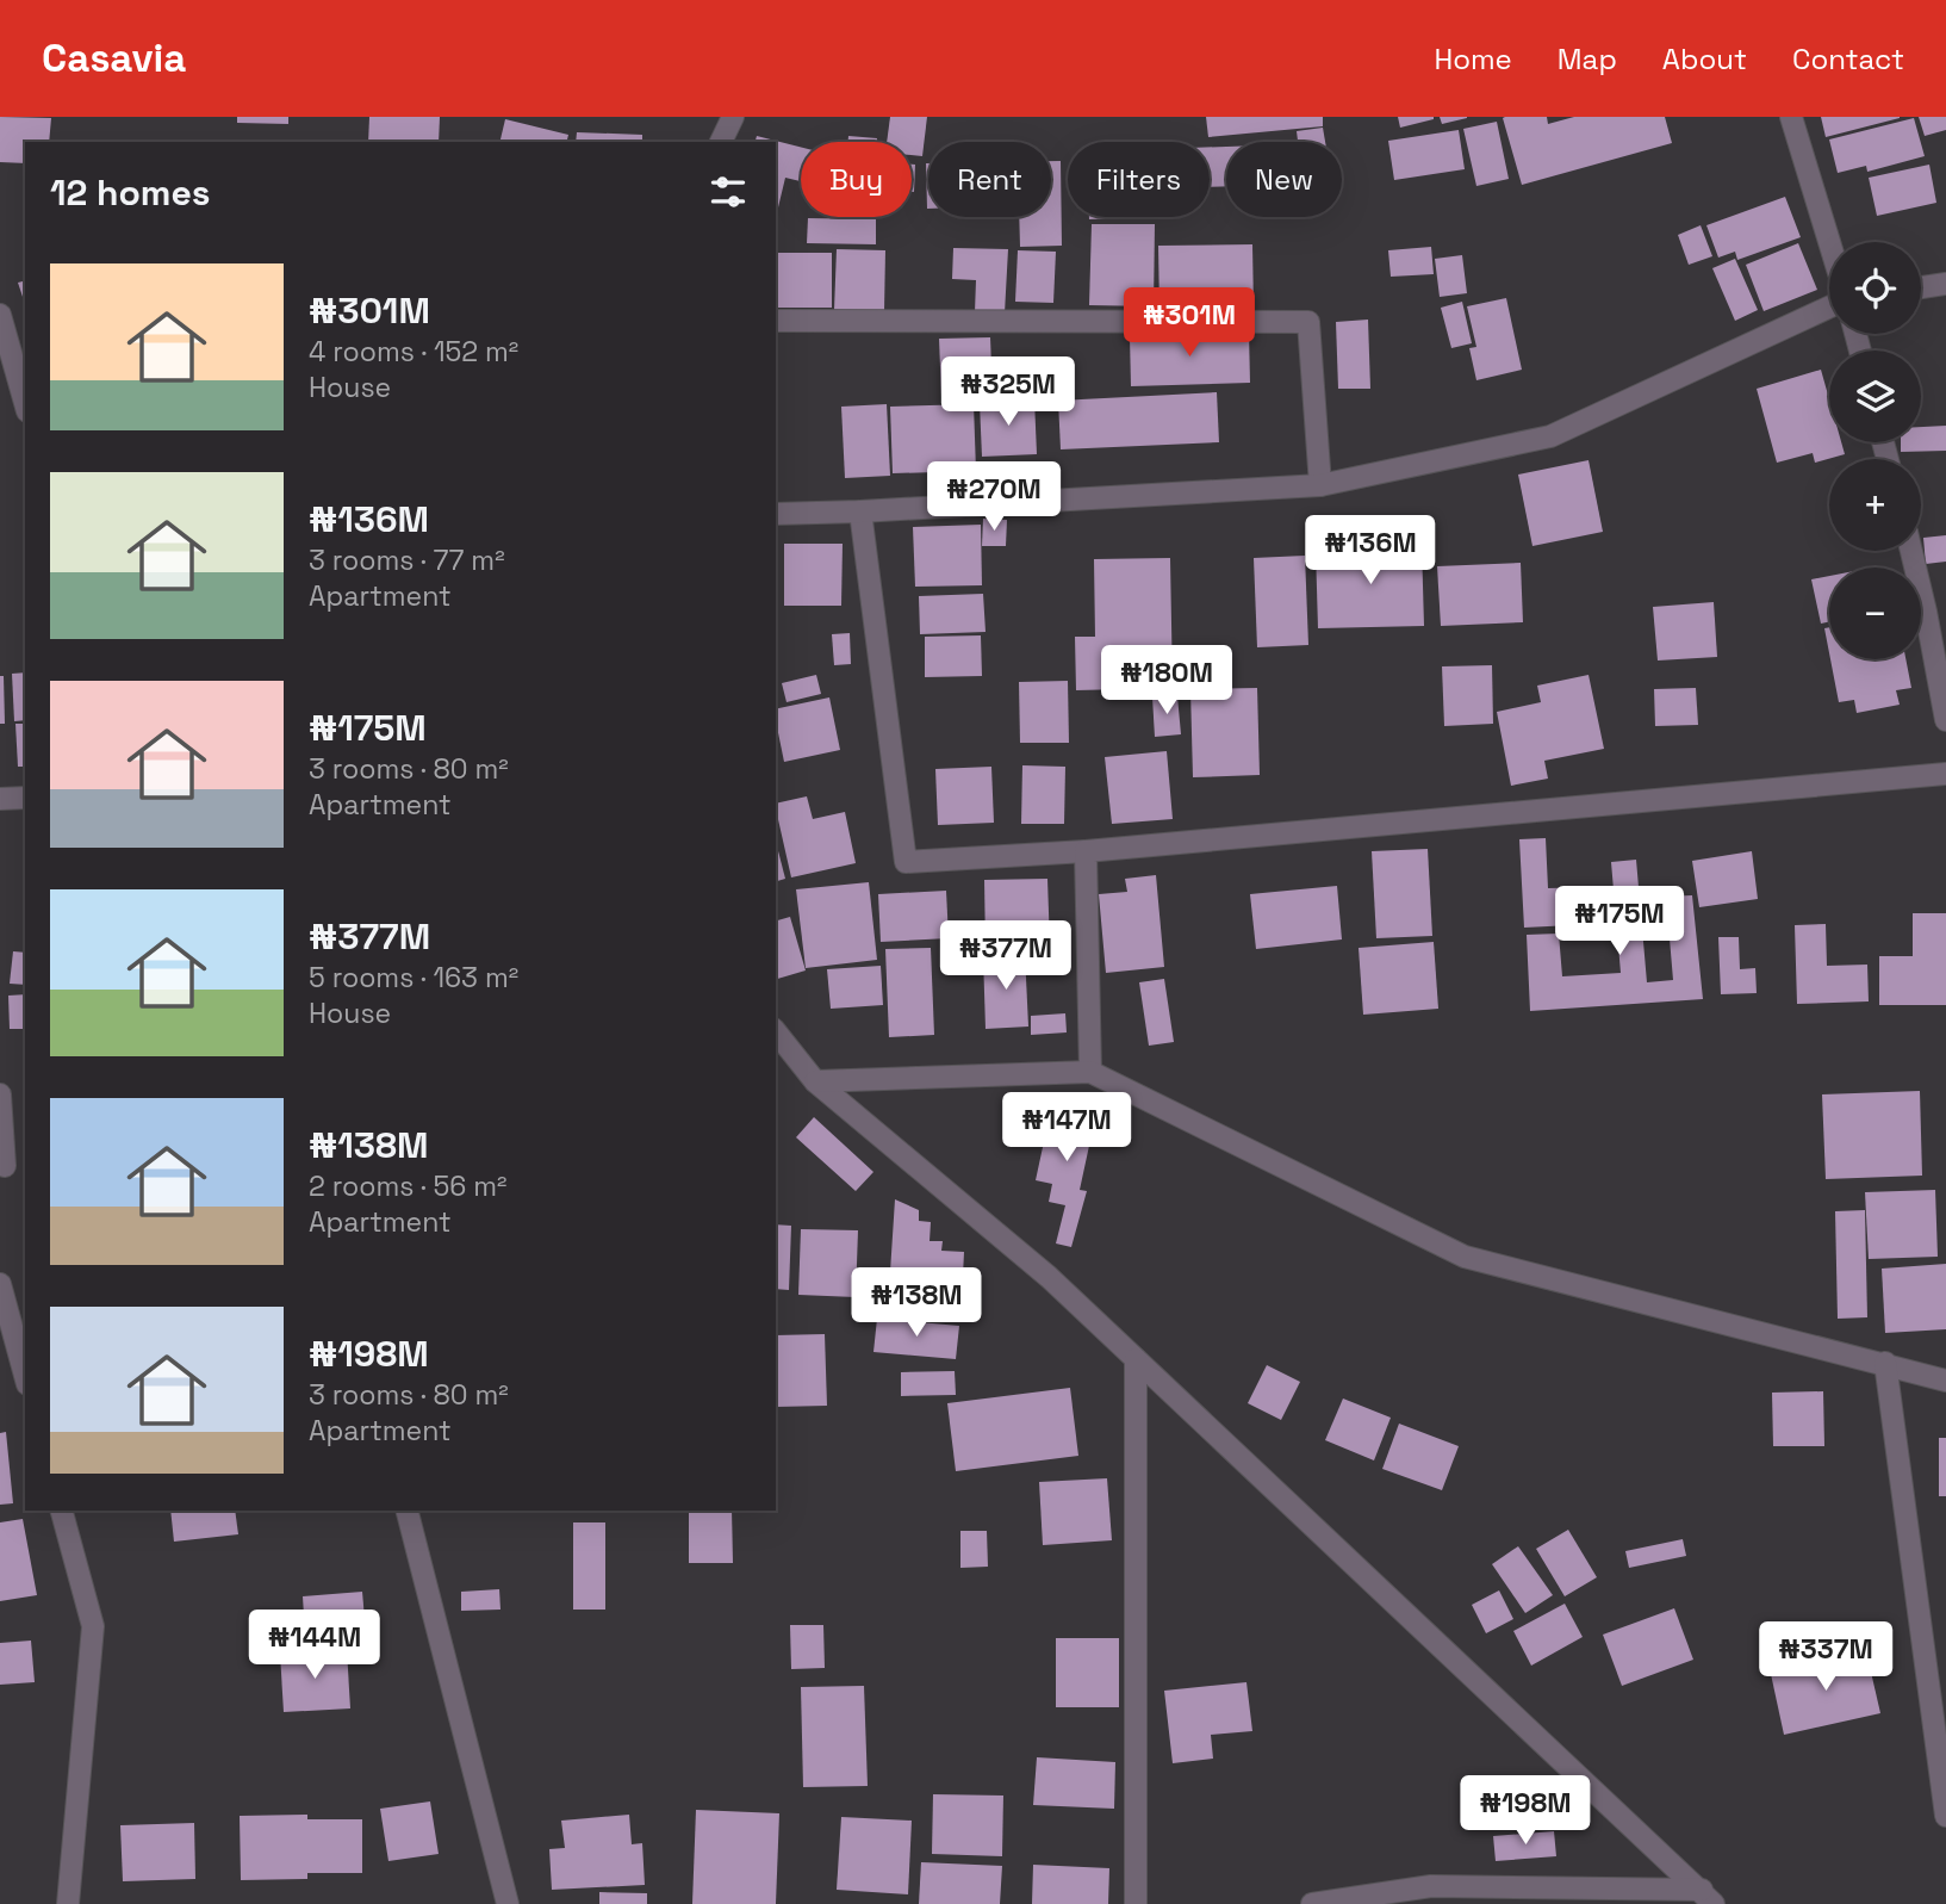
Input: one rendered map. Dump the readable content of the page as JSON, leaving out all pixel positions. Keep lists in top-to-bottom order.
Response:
{
  "page": {
    "header": "Casavia",
    "nav": [
      "Home",
      "Map",
      "About",
      "Contact"
    ],
    "chip": [
      "Buy",
      "Rent",
      "Filters",
      "New"
    ],
    "heading": "12 homes",
    "map_buttons": ["+", "−"],
    "list": [
      {
        "name": "₦301M",
        "note": "4 rooms · 152 m² · House"
      },
      {
        "name": "₦136M",
        "note": "3 rooms · 77 m² · Apartment"
      },
      {
        "name": "₦175M",
        "note": "3 rooms · 80 m² · Apartment"
      },
      {
        "name": "₦377M",
        "note": "5 rooms · 163 m² · House"
      },
      {
        "name": "₦138M",
        "note": "2 rooms · 56 m² · Apartment"
      },
      {
        "name": "₦198M",
        "note": "3 rooms · 80 m² · Apartment"
      }
    ],
    "price": [
      "₦301M",
      "₦325M",
      "₦270M",
      "₦136M",
      "₦180M",
      "₦175M",
      "₦377M",
      "₦147M",
      "₦138M",
      "₦144M",
      "₦337M",
      "₦198M"
    ]
  }
}
